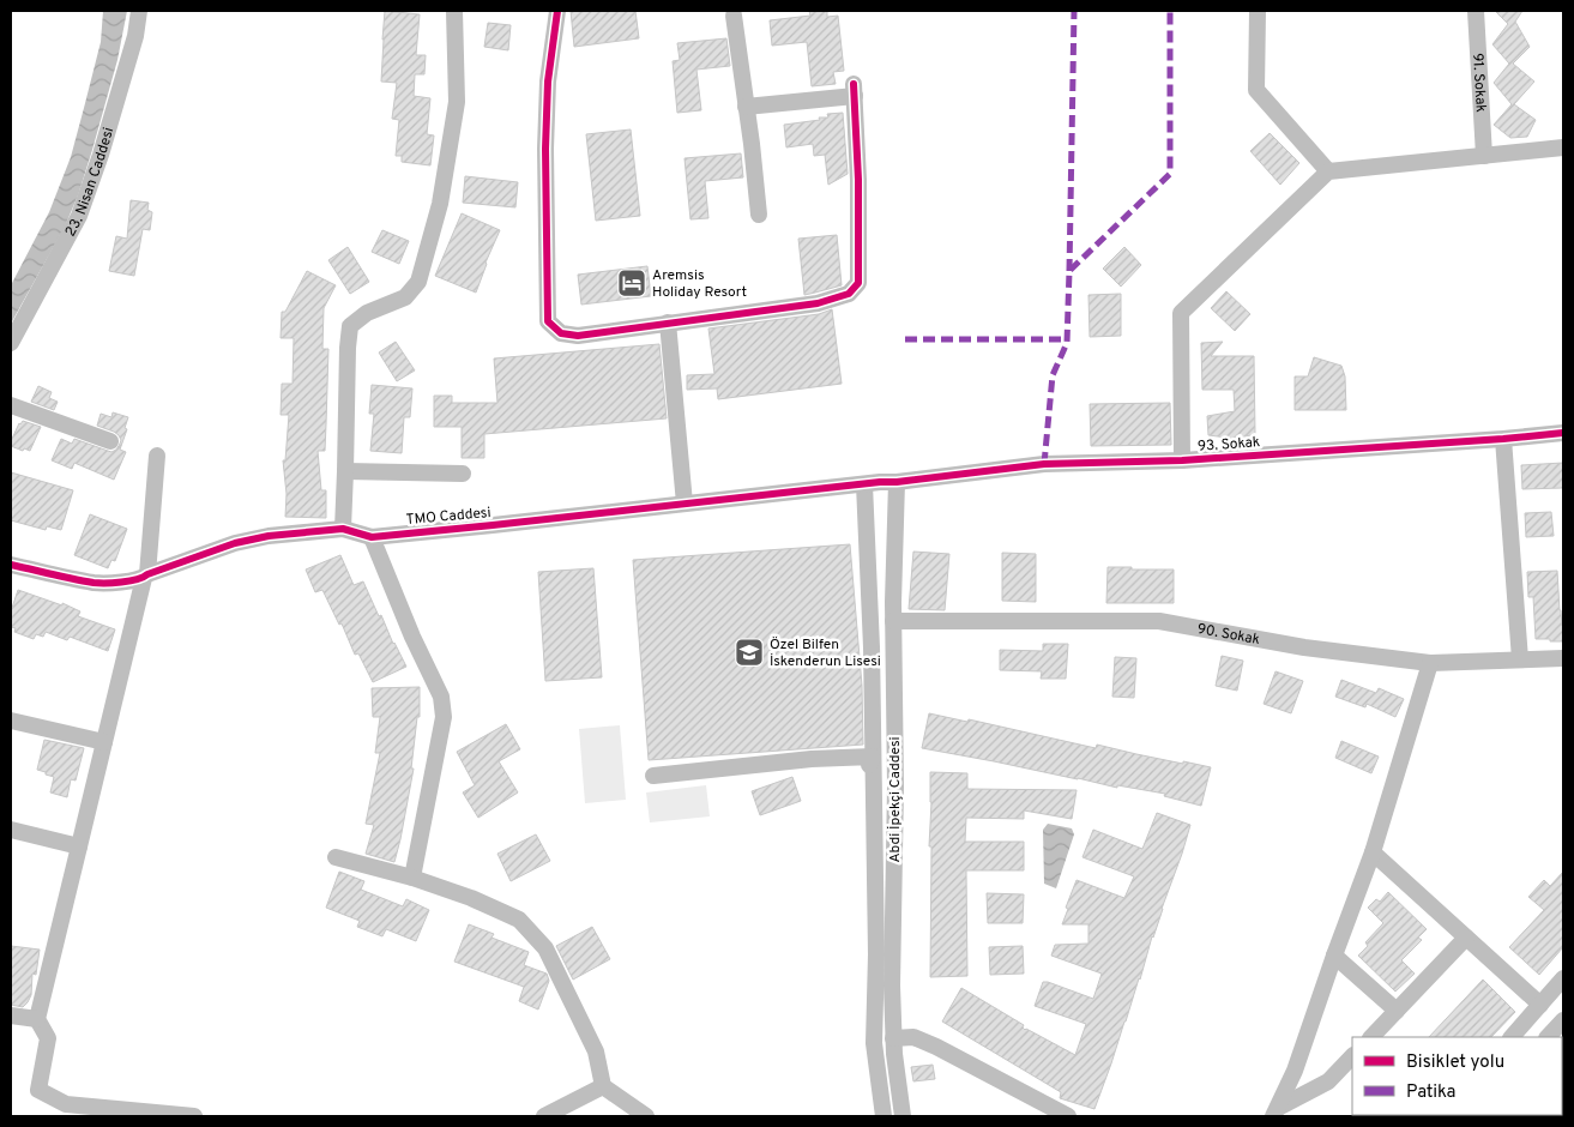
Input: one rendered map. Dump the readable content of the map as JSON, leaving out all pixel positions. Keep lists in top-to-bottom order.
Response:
{
  "streets": {
    "street": [
      "91. Sokak",
      "23. Nisan Caddesi",
      "93. Sokak",
      "TMO Caddesi",
      "90. Sokak",
      "Abdi İpekçi Caddesi"
    ]
  },
  "crossings": [
    ["93. Sokak", "TMO Caddesi"],
    ["93. Sokak", "Abdi İpekçi Caddesi"],
    ["TMO Caddesi", "Abdi İpekçi Caddesi"],
    ["90. Sokak", "Abdi İpekçi Caddesi"]
  ],
  "places": {
    "hotel": ["Aremsis Holiday Resort"],
    "school or university": ["Özel Bilfen İskenderun Lisesi"]
  },
  "legend": ["Bisiklet yolu", "Patika"]
}
